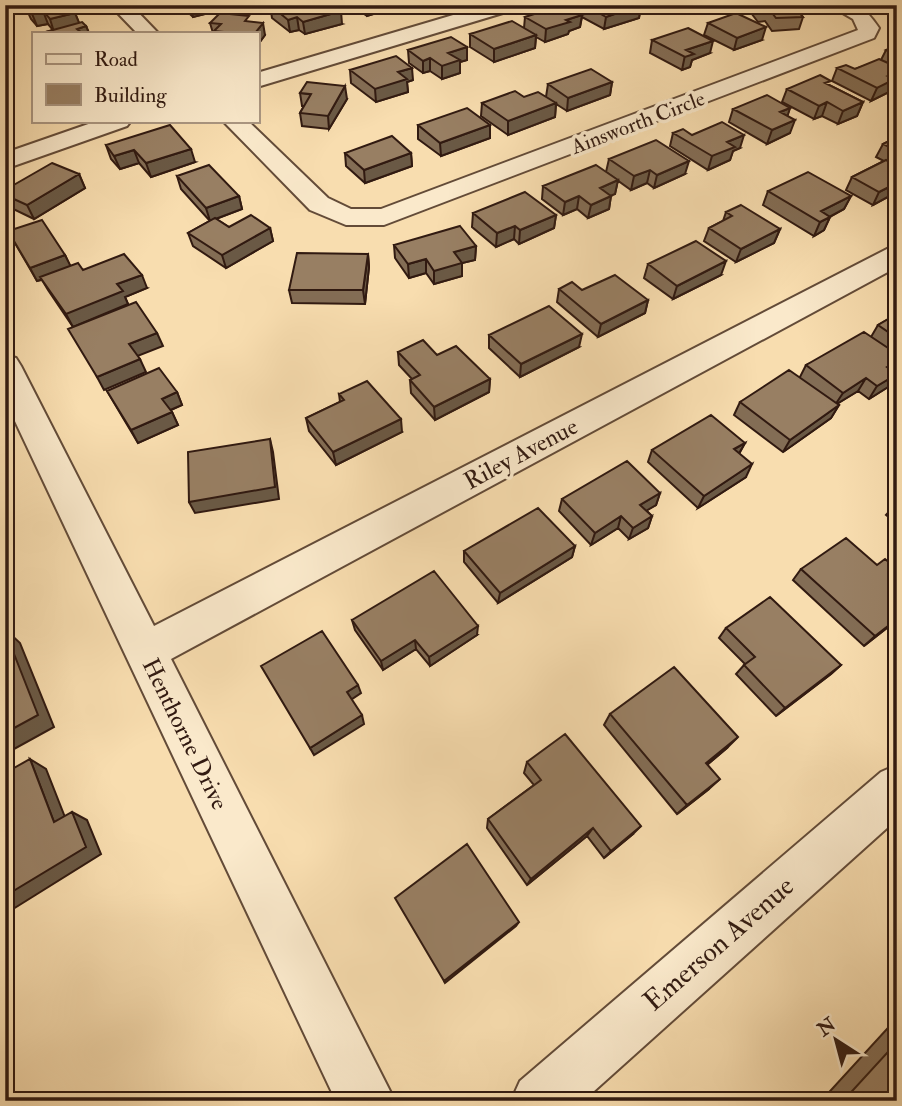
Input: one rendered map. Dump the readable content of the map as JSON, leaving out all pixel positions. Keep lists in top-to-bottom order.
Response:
{
  "streets": {
    "street": [
      "Ainsworth Circle",
      "Riley Avenue",
      "Henthorne Drive",
      "Emerson Avenue"
    ]
  },
  "crossings": [
    ["Riley Avenue", "Henthorne Drive"]
  ],
  "legend": ["Road", "Building"],
  "north": "top left"
}
